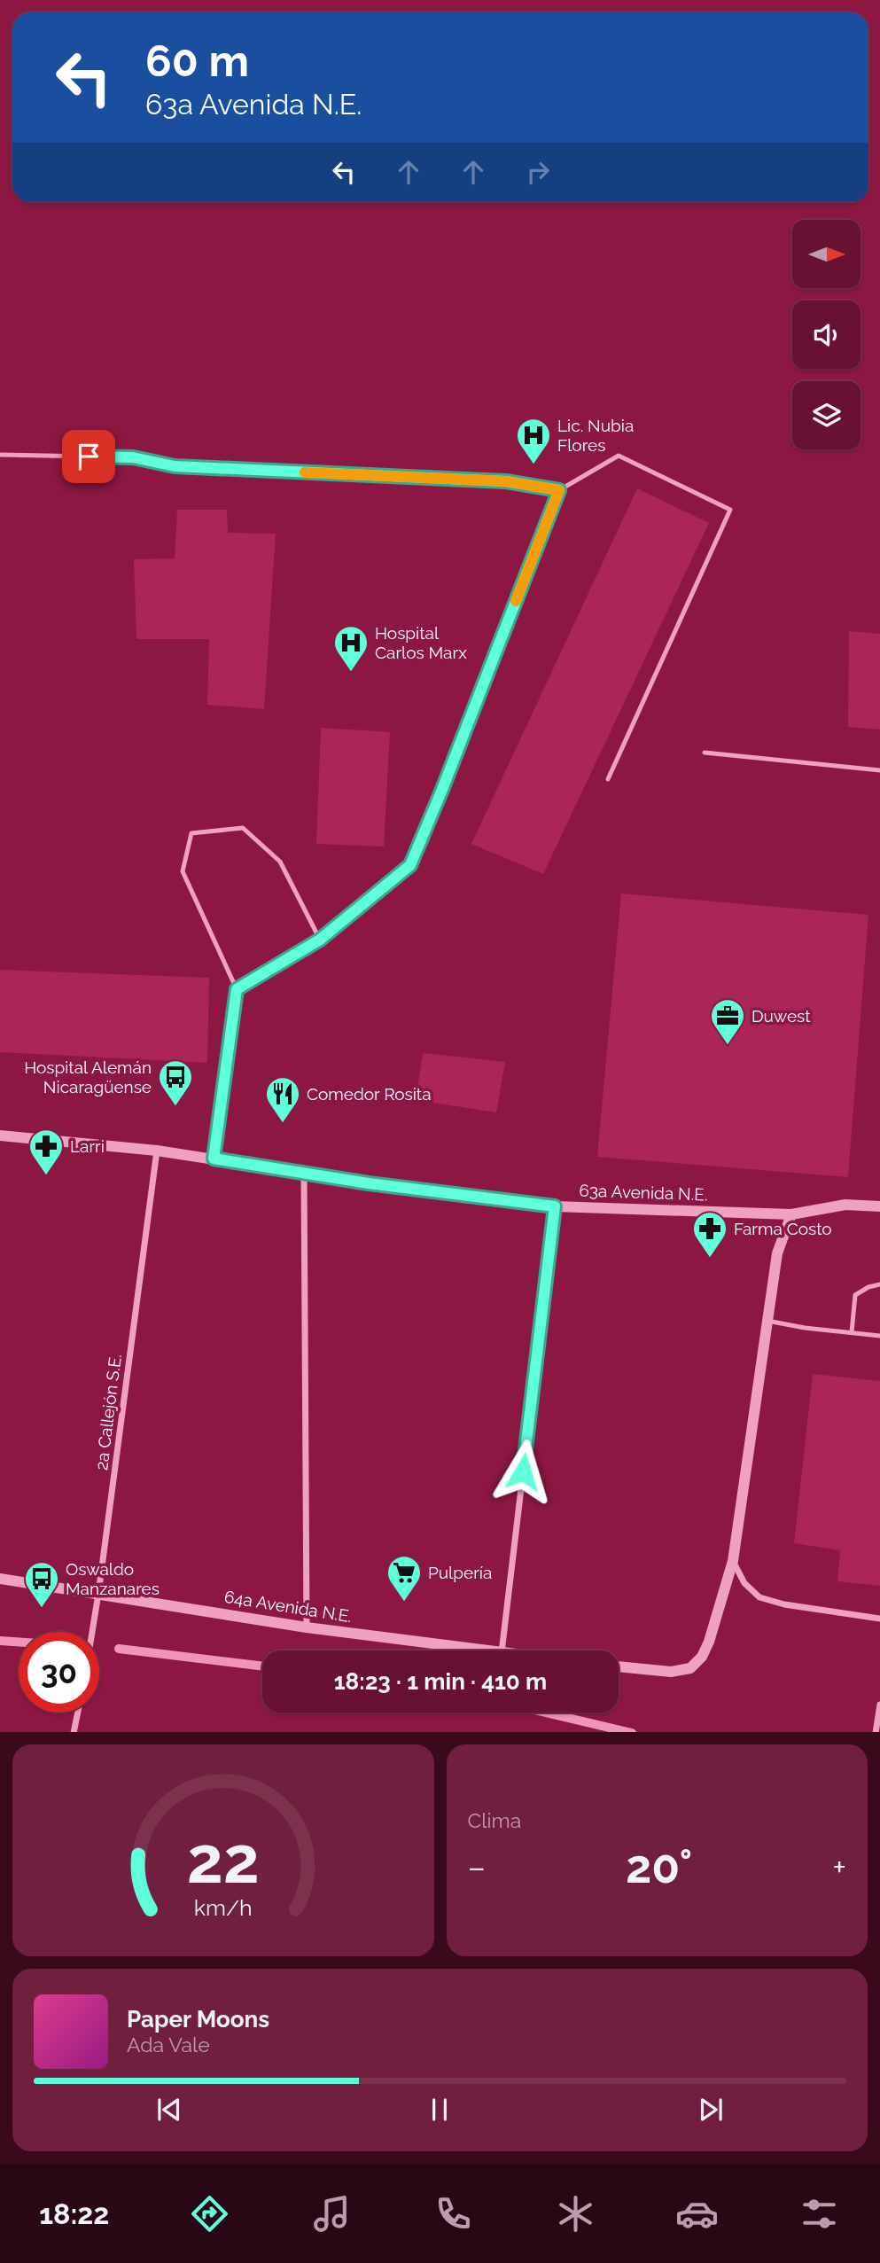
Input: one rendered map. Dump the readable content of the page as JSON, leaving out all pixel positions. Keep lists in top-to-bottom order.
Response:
{
  "streets": {
    "street": ["63a Avenida N.E.", "2a Callejón S.E.", "64a Avenida N.E."]
  },
  "crossings": [
    ["63a Avenida N.E.", "2a Callejón S.E."],
    ["2a Callejón S.E.", "64a Avenida N.E."]
  ],
  "places": {
    "hospital": ["Lic. Nubia Flores", "Hospital Carlos Marx"],
    "office": ["Duwest"],
    "bus stop": ["Hospital Alemán Nicaragüense", "Oswaldo Manzanares"],
    "restaurant": ["Comedor Rosita"],
    "pharmacy": ["Larri", "Farma Costo"],
    "supermarket": ["Pulpería"]
  },
  "north": "right",
  "page": {
    "turn": ["60 m", "63a Avenida N.E."],
    "limit": "30",
    "trip": "18:23 · 1 min · 410 m",
    "tile": "Clima",
    "heat": ["−", "20°", "+"],
    "song": ["Paper Moons", "Ada Vale"],
    "tabs": "18:22",
    "gauge": ["22", "km/h"]
  }
}
